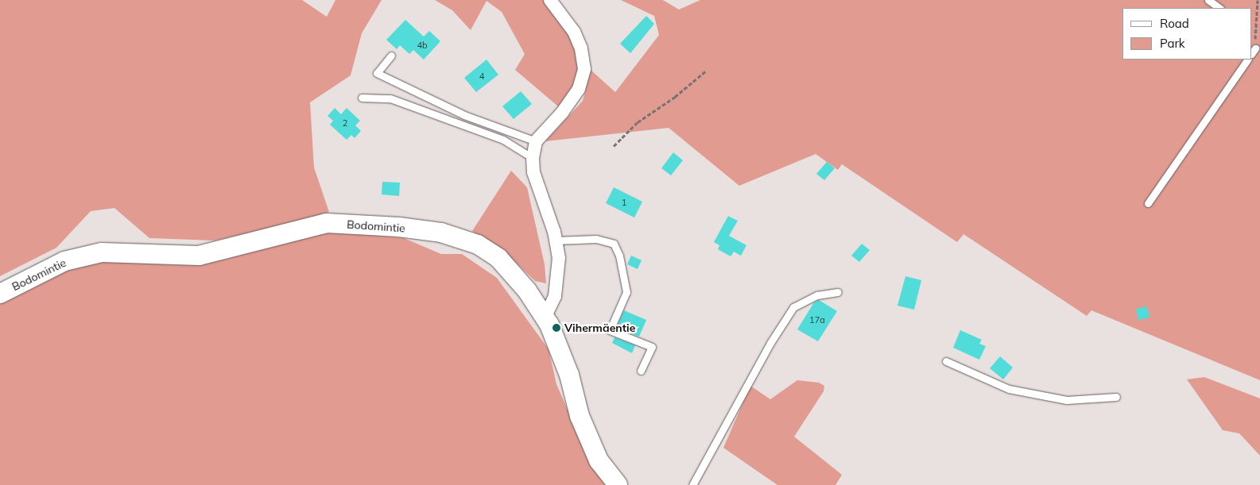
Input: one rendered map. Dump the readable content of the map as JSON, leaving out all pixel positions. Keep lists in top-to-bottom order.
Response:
{
  "streets": {
    "street": ["Bodomintie"]
  },
  "places": ["Vihermäentie"],
  "house_numbers": [
    "4b",
    "4",
    "2",
    "1",
    "17a"
  ],
  "legend": ["Road", "Park"]
}
